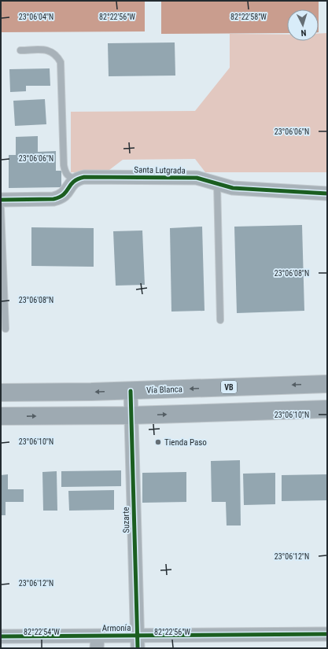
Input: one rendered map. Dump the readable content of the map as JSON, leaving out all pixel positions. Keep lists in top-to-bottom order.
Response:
{
  "streets": {
    "main road": ["VB", "Vía Blanca"],
    "street": ["Santa Lutgrada", "Suzarte", "Armonía"]
  },
  "crossings": [
    ["Vía Blanca", "Suzarte"],
    ["Suzarte", "Armonía"]
  ],
  "places": ["Tienda Paso"],
  "north": "bottom",
  "coordinates": [
    "23°06'04\"N",
    "82°22'56\"W",
    "82°22'58\"W",
    "23°06'06\"N",
    "23°06'08\"N",
    "23°06'10\"N",
    "23°06'12\"N",
    "82°22'54\"W"
  ]
}
